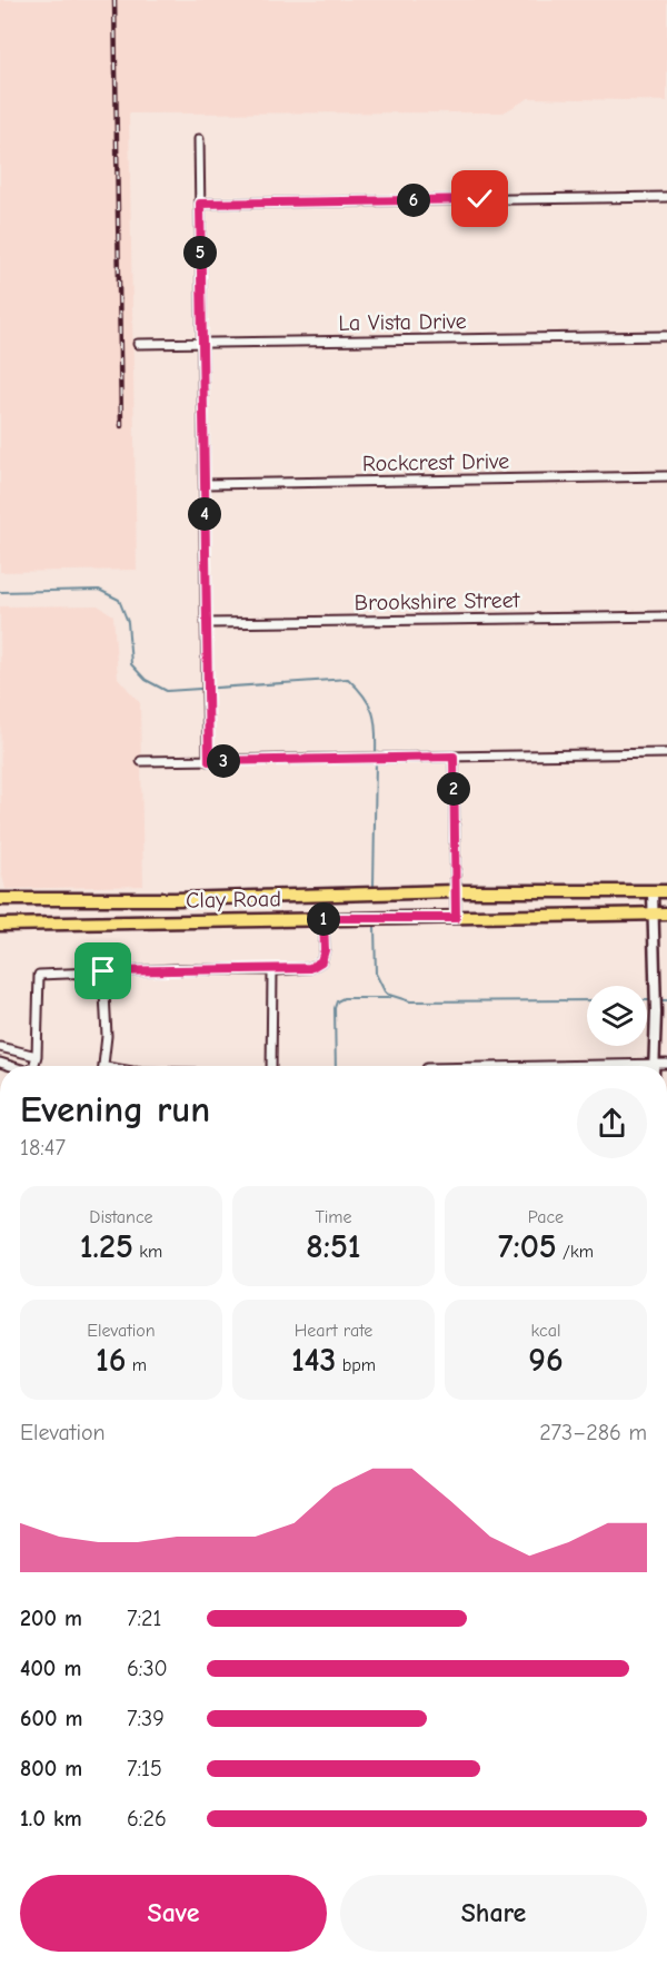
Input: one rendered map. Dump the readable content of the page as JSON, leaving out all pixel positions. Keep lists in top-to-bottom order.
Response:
{
  "streets": {
    "main road": ["Clay Road"],
    "street": ["La Vista Drive", "Rockcrest Drive", "Brookshire Street"]
  },
  "page": {
    "pins": [
      "6",
      "5",
      "4",
      "3",
      "2",
      "1"
    ],
    "heading": ["Evening run", "18:47"],
    "stats": [
      ["Distance", "1.25 km"],
      ["Time", "8:51"],
      ["Pace", "7:05 /km"],
      ["Elevation", "16 m"],
      ["Heart rate", "143 bpm"],
      ["kcal", "96"]
    ],
    "chart": ["Elevation", "273–286 m"],
    "list": [
      {
        "name": "200 m",
        "note": "7:21"
      },
      {
        "name": "400 m",
        "note": "6:30"
      },
      {
        "name": "600 m",
        "note": "7:39"
      },
      {
        "name": "800 m",
        "note": "7:15"
      },
      {
        "name": "1.0 km",
        "note": "6:26"
      }
    ],
    "buttons": ["Save", "Share"]
  }
}
